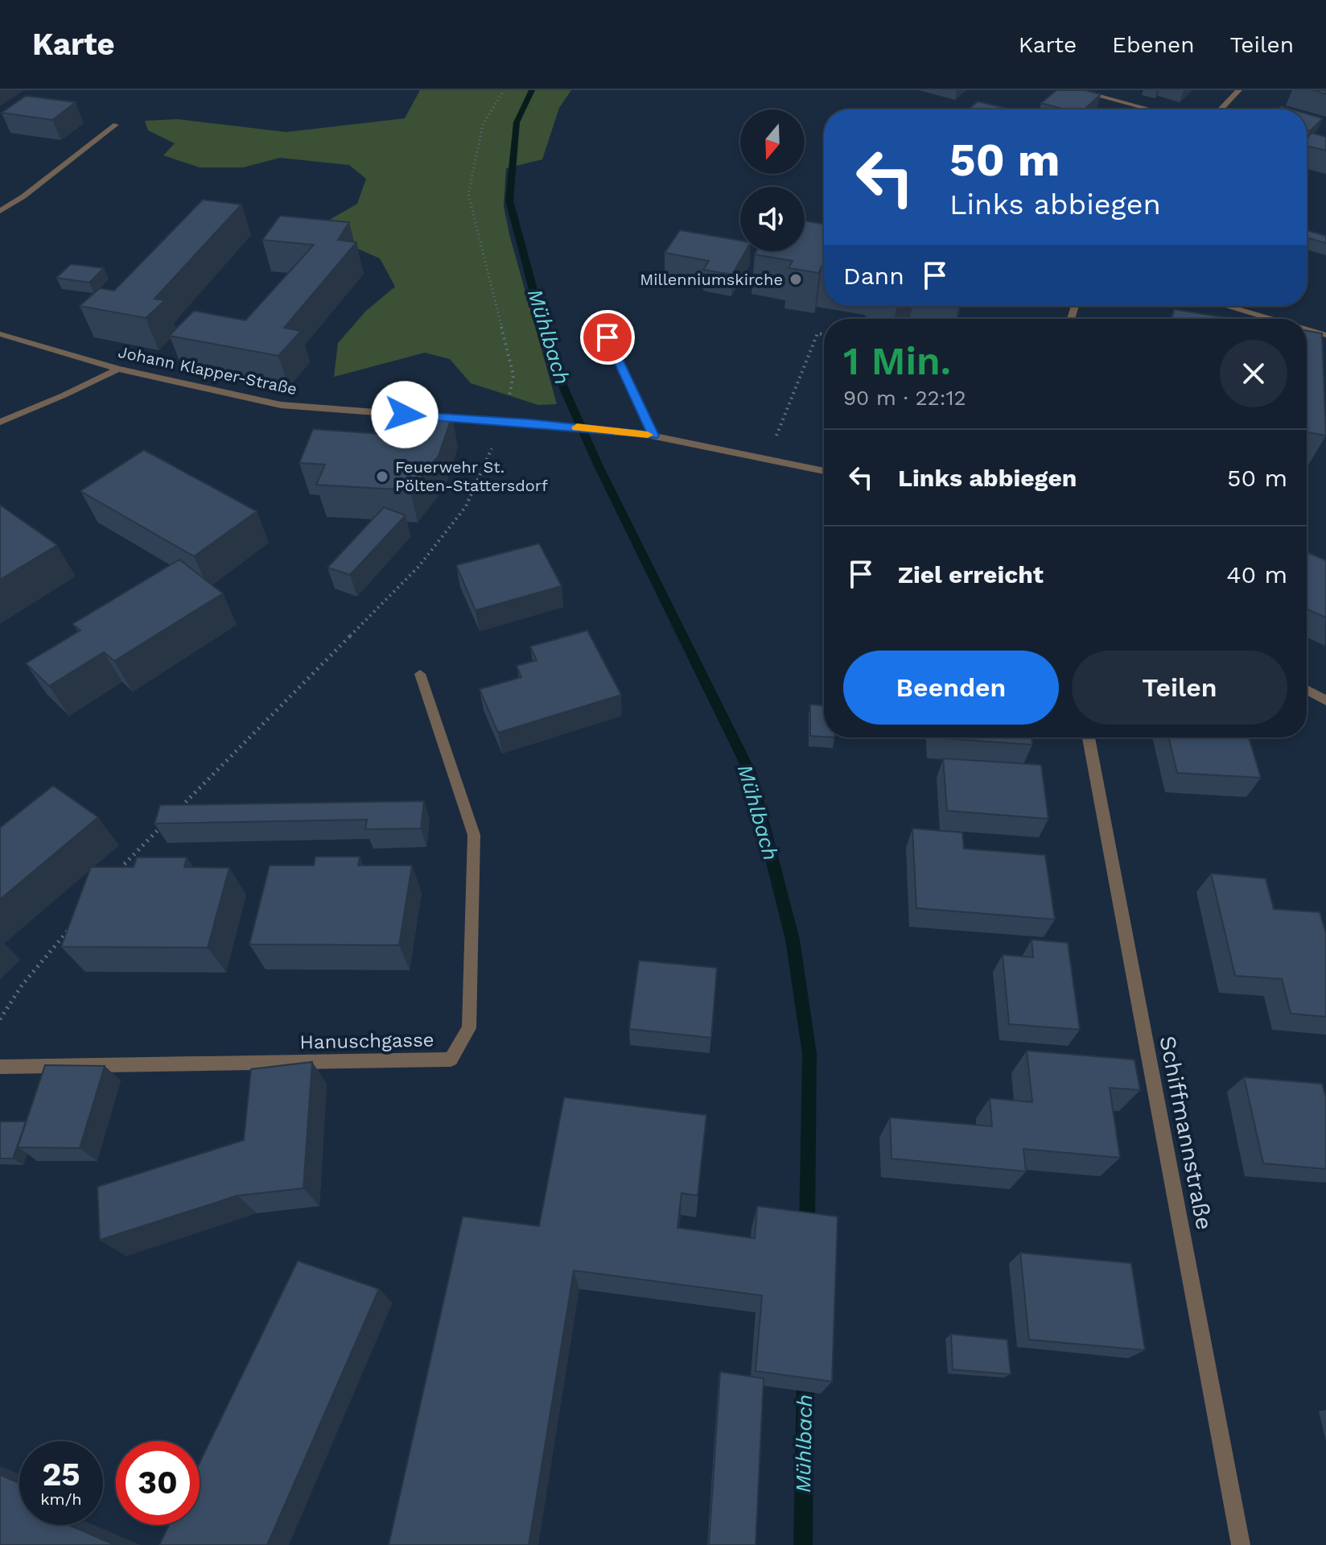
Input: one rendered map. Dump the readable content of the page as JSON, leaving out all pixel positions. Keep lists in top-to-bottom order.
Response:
{
  "streets": {
    "street": ["Johann Klapper-Straße", "Hanuschgasse", "Schiffmannstraße"]
  },
  "water": ["Mühlbach"],
  "places": ["Millenniumskirche", "Feuerwehr St. Pölten-Stattersdorf"],
  "north": "bottom",
  "page": {
    "header": "Karte",
    "nav": ["Karte", "Ebenen", "Teilen"],
    "turn": ["50 m", "Links abbiegen"],
    "then": "Dann",
    "heading": ["1 Min.", "90 m · 22:12"],
    "list": [
      {
        "name": "Links abbiegen",
        "value": "50 m"
      },
      {
        "name": "Ziel erreicht",
        "value": "40 m"
      }
    ],
    "buttons": ["Beenden", "Teilen"],
    "speed": "25 km/h",
    "limit": "30"
  }
}
